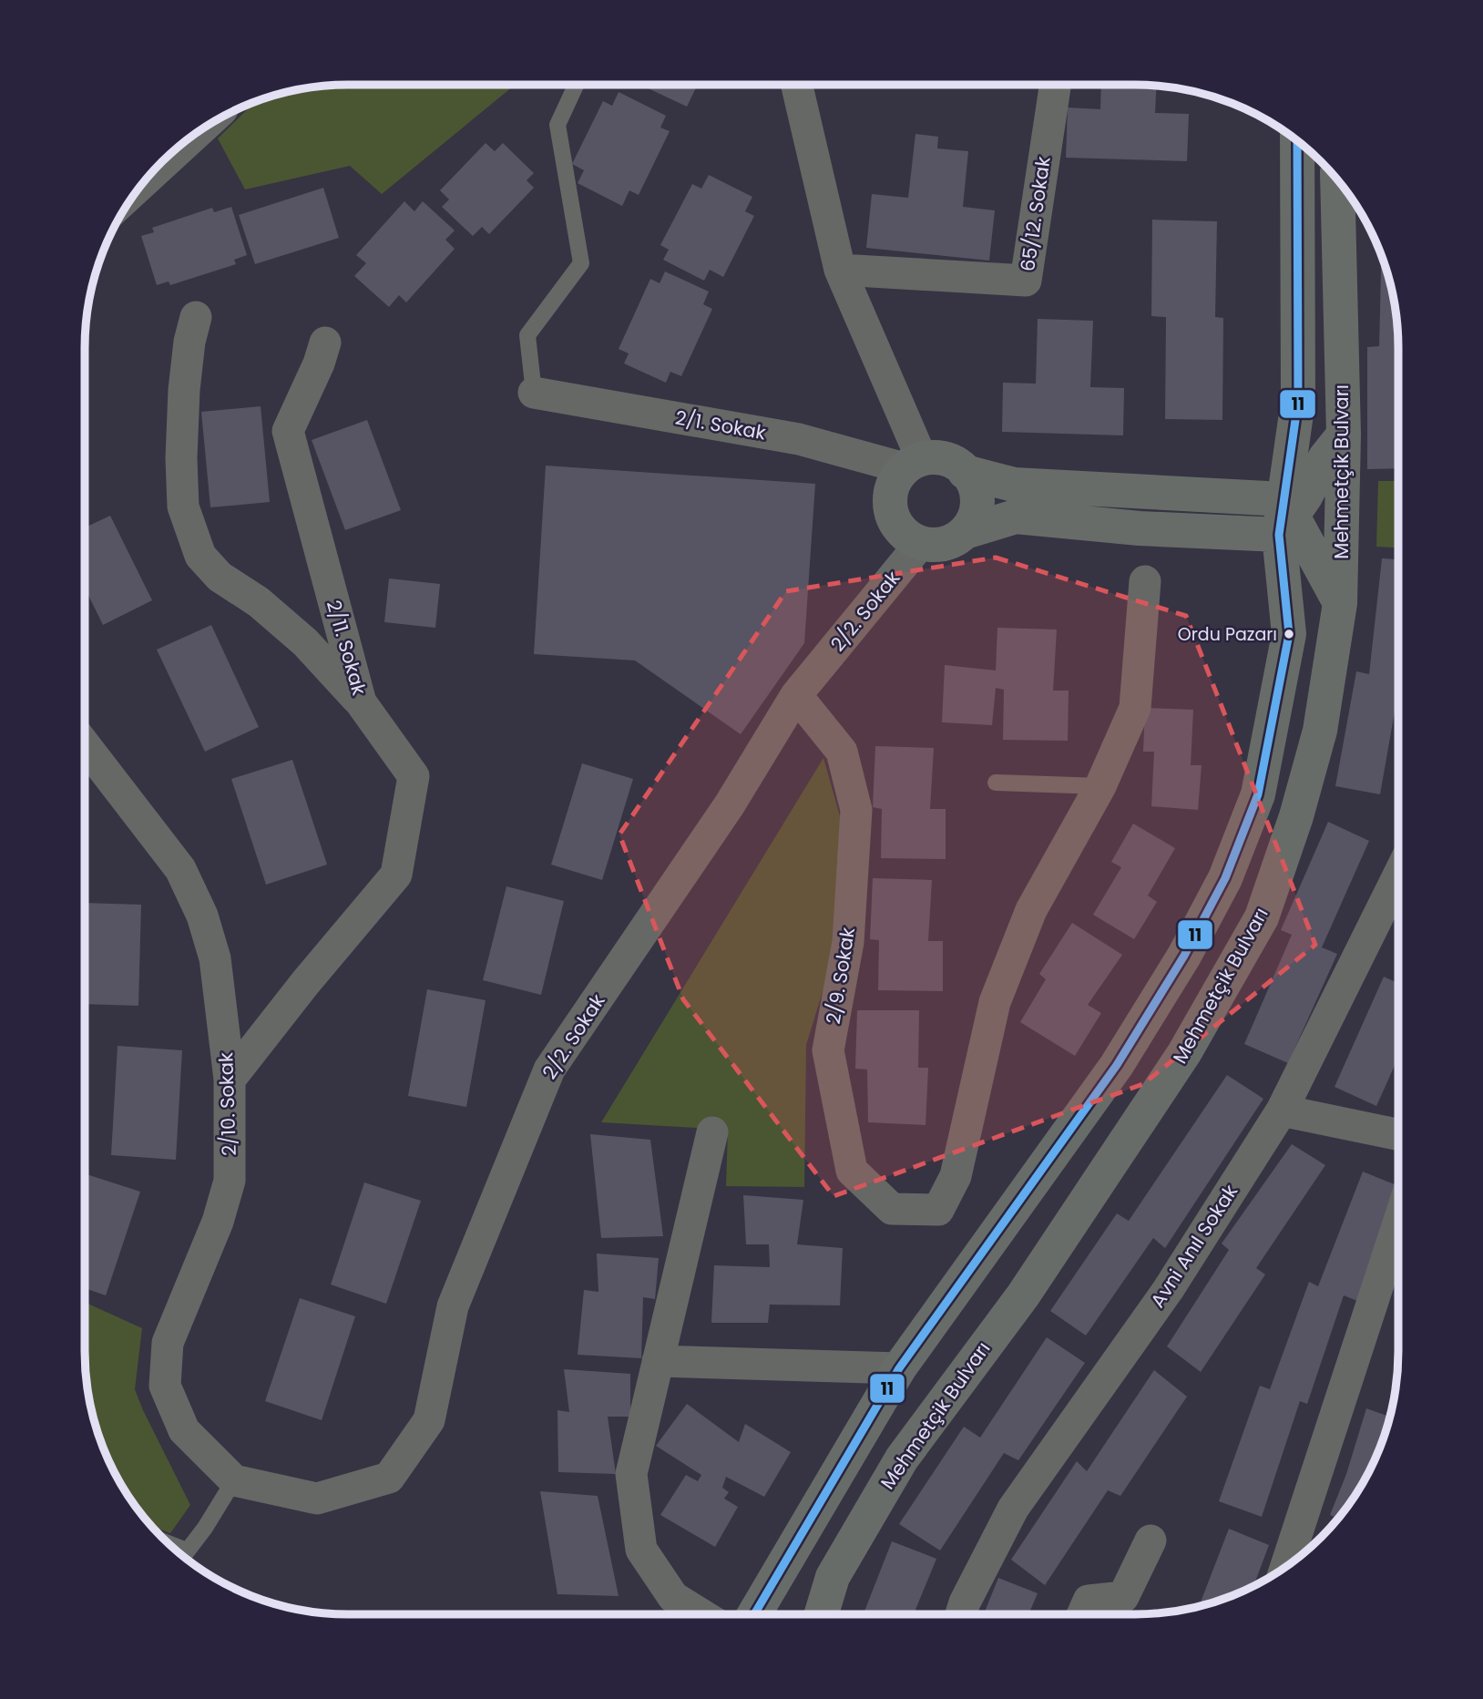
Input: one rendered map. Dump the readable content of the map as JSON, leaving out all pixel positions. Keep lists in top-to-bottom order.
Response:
{
  "streets": {
    "main road": ["Mehmetçik Bulvarı"],
    "street": [
      "65/12. Sokak",
      "2/1. Sokak",
      "2/2. Sokak",
      "2/11. Sokak",
      "2/9. Sokak",
      "2/10. Sokak",
      "Avni Anıl Sokak"
    ]
  },
  "crossings": [
    ["2/1. Sokak", "2/2. Sokak"],
    ["2/2. Sokak", "2/9. Sokak"],
    ["2/2. Sokak", "2/10. Sokak"],
    ["2/11. Sokak", "2/10. Sokak"]
  ],
  "places": ["Ordu Pazarı"],
  "lines": ["transit line 11"]
}
